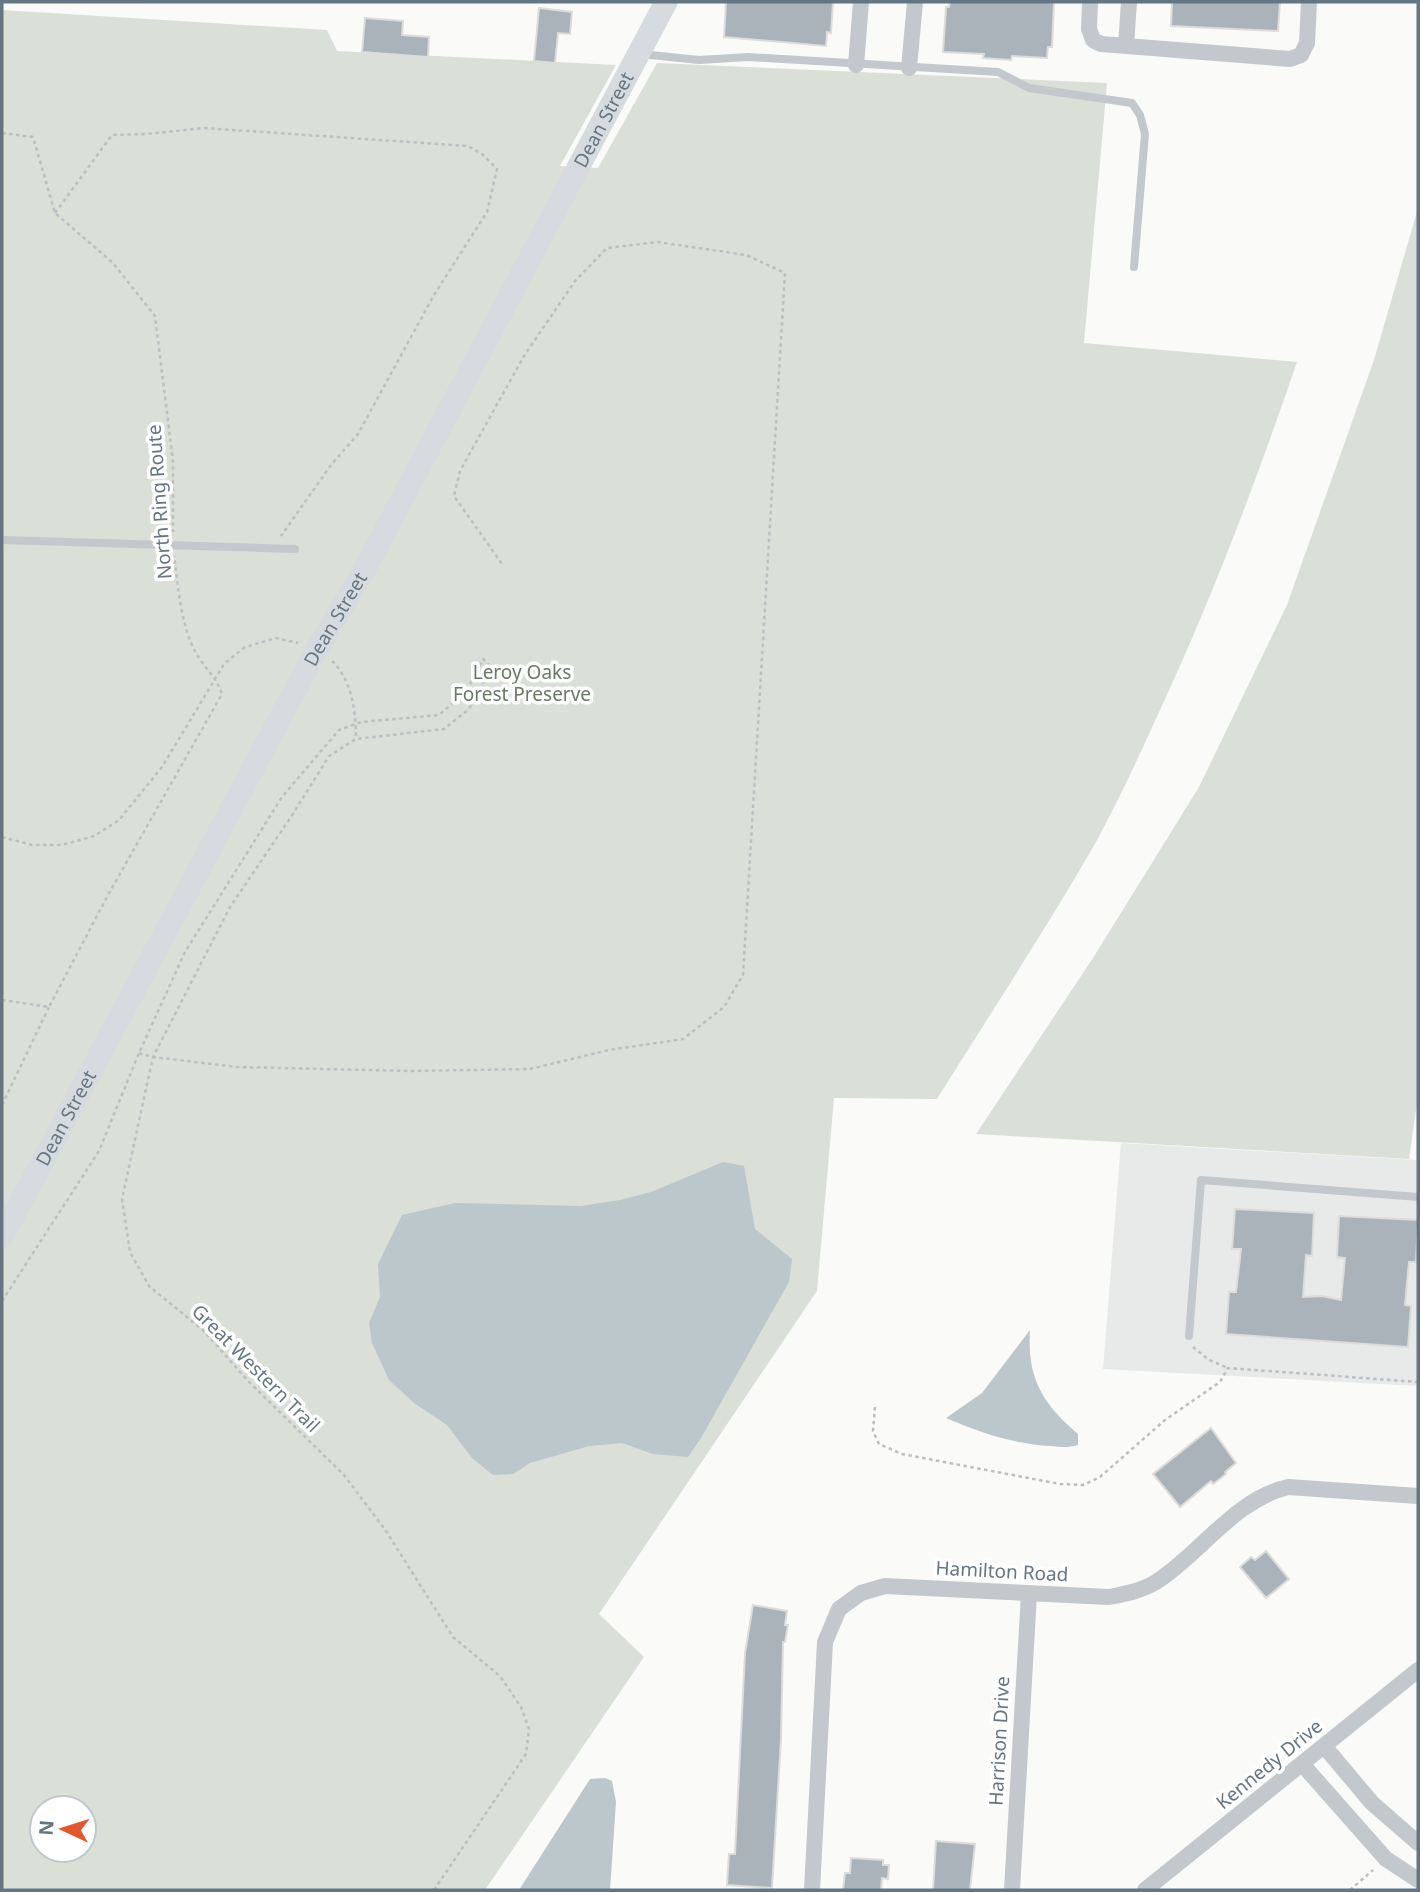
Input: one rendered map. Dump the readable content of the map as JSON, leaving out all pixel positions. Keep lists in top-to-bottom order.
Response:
{
  "streets": {
    "street": [
      "Dean Street",
      "Hamilton Road",
      "Harrison Drive",
      "Kennedy Drive"
    ],
    "path": ["North Ring Route", "Great Western Trail"]
  },
  "crossings": [
    ["Hamilton Road", "Harrison Drive"]
  ],
  "parks": ["Leroy Oaks Forest Preserve"],
  "north": "left"
}
